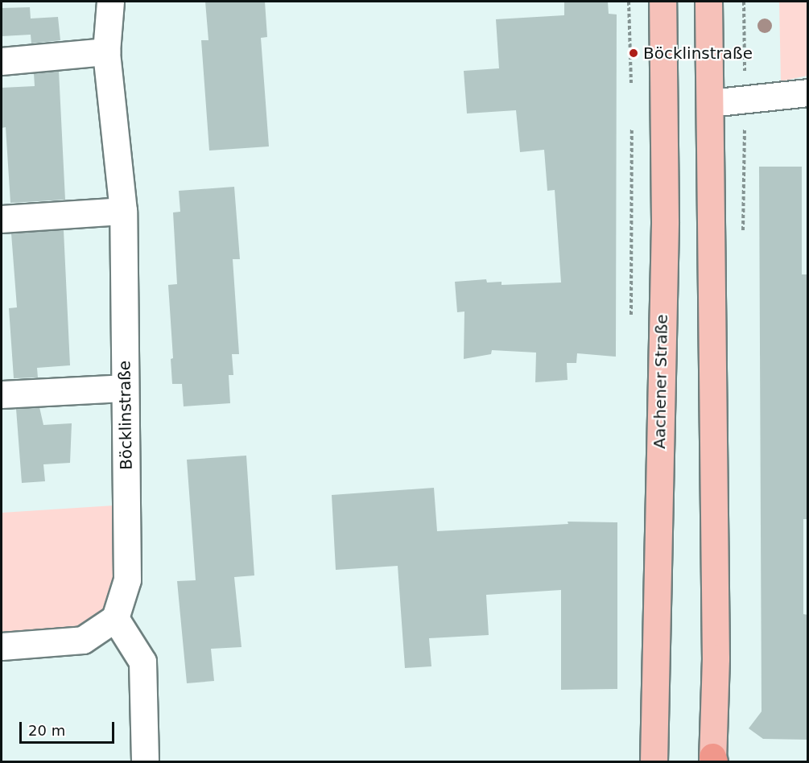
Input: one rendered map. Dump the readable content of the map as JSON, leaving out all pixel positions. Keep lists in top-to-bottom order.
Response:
{
  "streets": {
    "main road": ["Aachener Straße"],
    "street": ["Böcklinstraße"]
  },
  "places": ["Böcklinstraße"],
  "scale_bar": "20 m"
}
